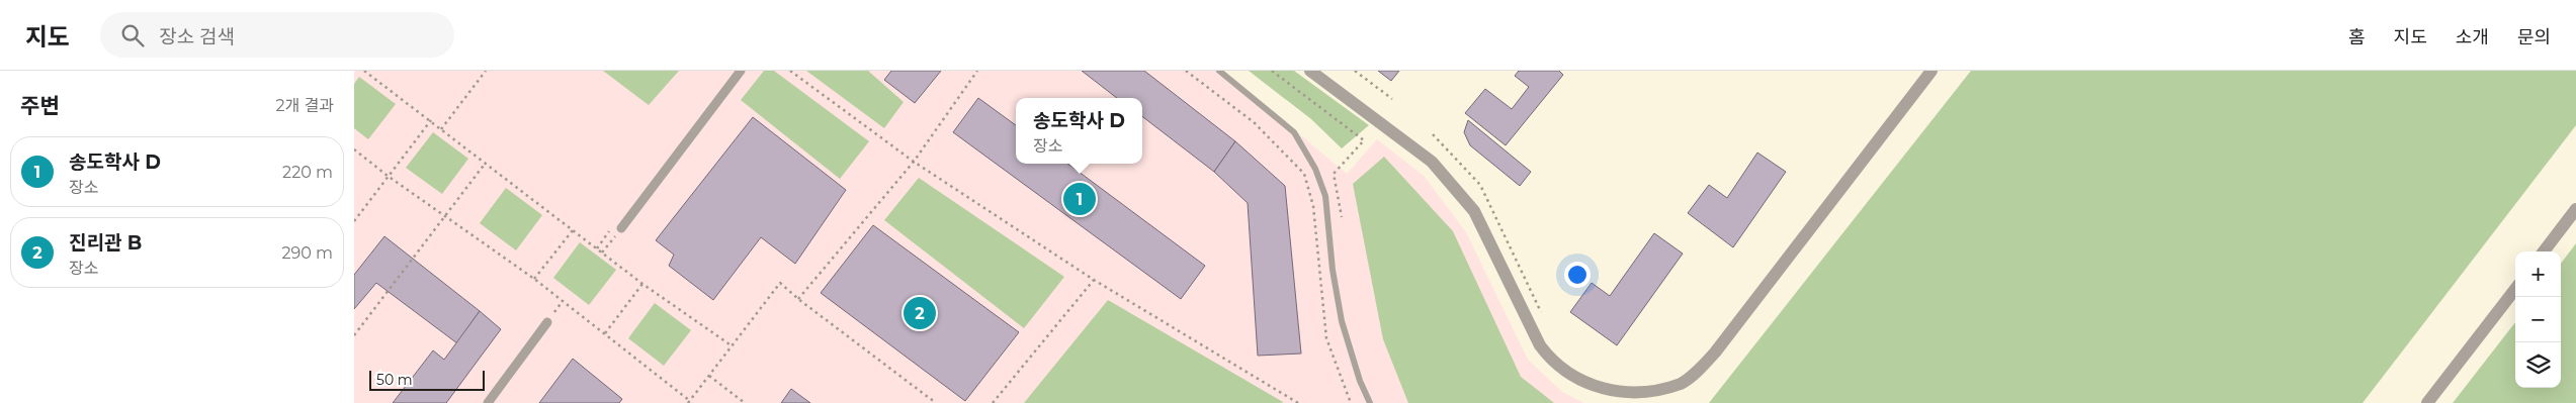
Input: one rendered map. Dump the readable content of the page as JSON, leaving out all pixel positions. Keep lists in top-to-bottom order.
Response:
{
  "scale_bar": "50 m",
  "page": {
    "header": "지도",
    "search": "장소 검색",
    "nav": [
      "홈",
      "지도",
      "소개",
      "문의"
    ],
    "heading": ["주변", "2개 결과"],
    "popup": ["송도학사 D", "장소"],
    "list": [
      {
        "mark": "1",
        "name": "송도학사 D",
        "note": "장소",
        "value": "220 m"
      },
      {
        "mark": "2",
        "name": "진리관 B",
        "note": "장소",
        "value": "290 m"
      }
    ],
    "pins": ["1", "2"],
    "map_buttons": ["+", "−"],
    "scale": "50 m"
  }
}
